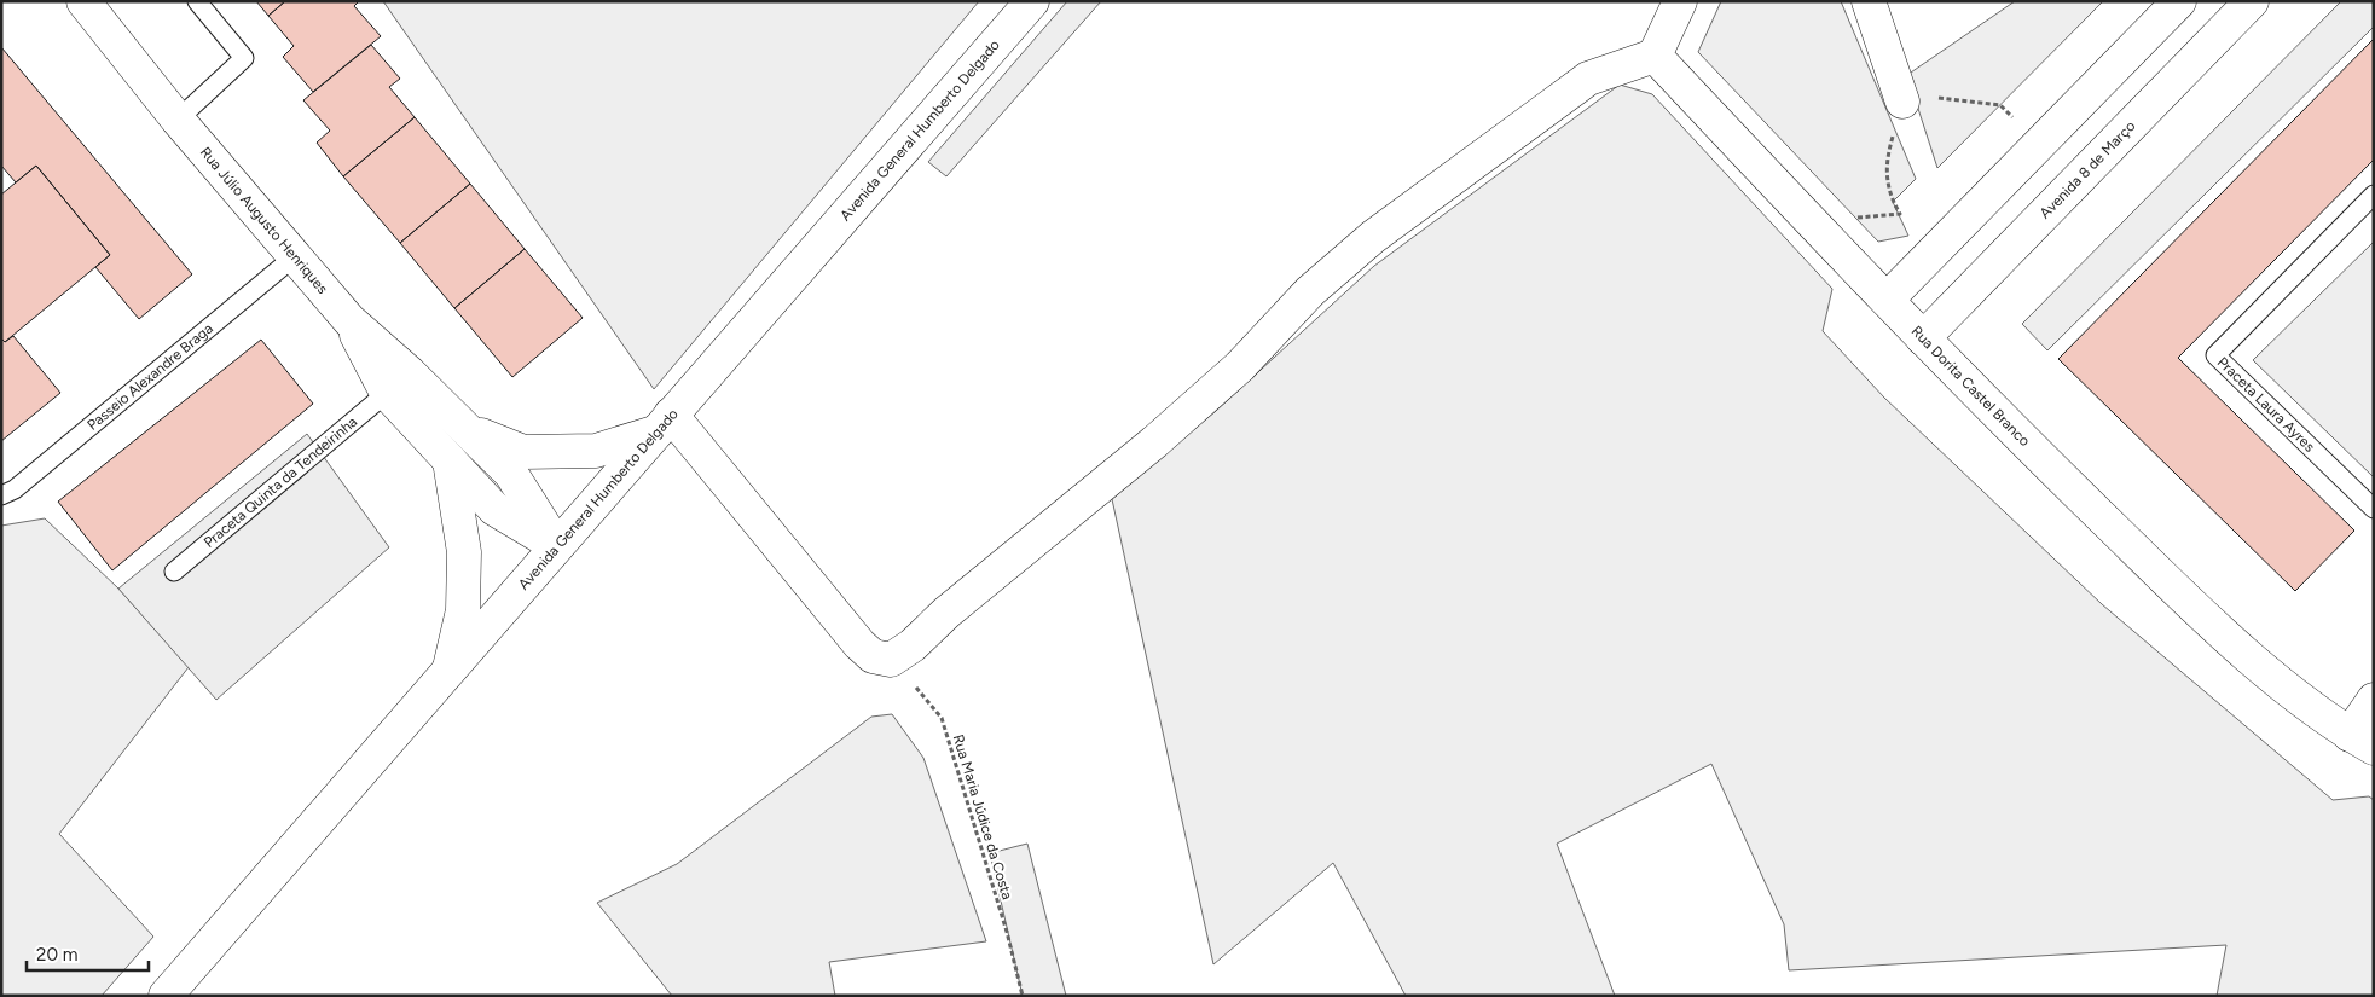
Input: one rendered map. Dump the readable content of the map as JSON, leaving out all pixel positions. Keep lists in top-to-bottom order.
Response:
{
  "streets": {
    "street": [
      "Avenida General Humberto Delgado",
      "Avenida 8 de Março",
      "Rua Júlio Augusto Henriques",
      "Rua Dorita Castel Branco"
    ],
    "lane": ["Passeio Alexandre Braga", "Praceta Laura Ayres", "Praceta Quinta da Tendeirinha"],
    "path": ["Rua Maria Júdice da Costa"]
  },
  "crossings": [
    ["Avenida General Humberto Delgado", "Rua Júlio Augusto Henriques"],
    ["Avenida 8 de Março", "Rua Dorita Castel Branco"],
    ["Rua Júlio Augusto Henriques", "Passeio Alexandre Braga"],
    ["Rua Júlio Augusto Henriques", "Praceta Quinta da Tendeirinha"]
  ],
  "scale_bar": "20 m"
}
